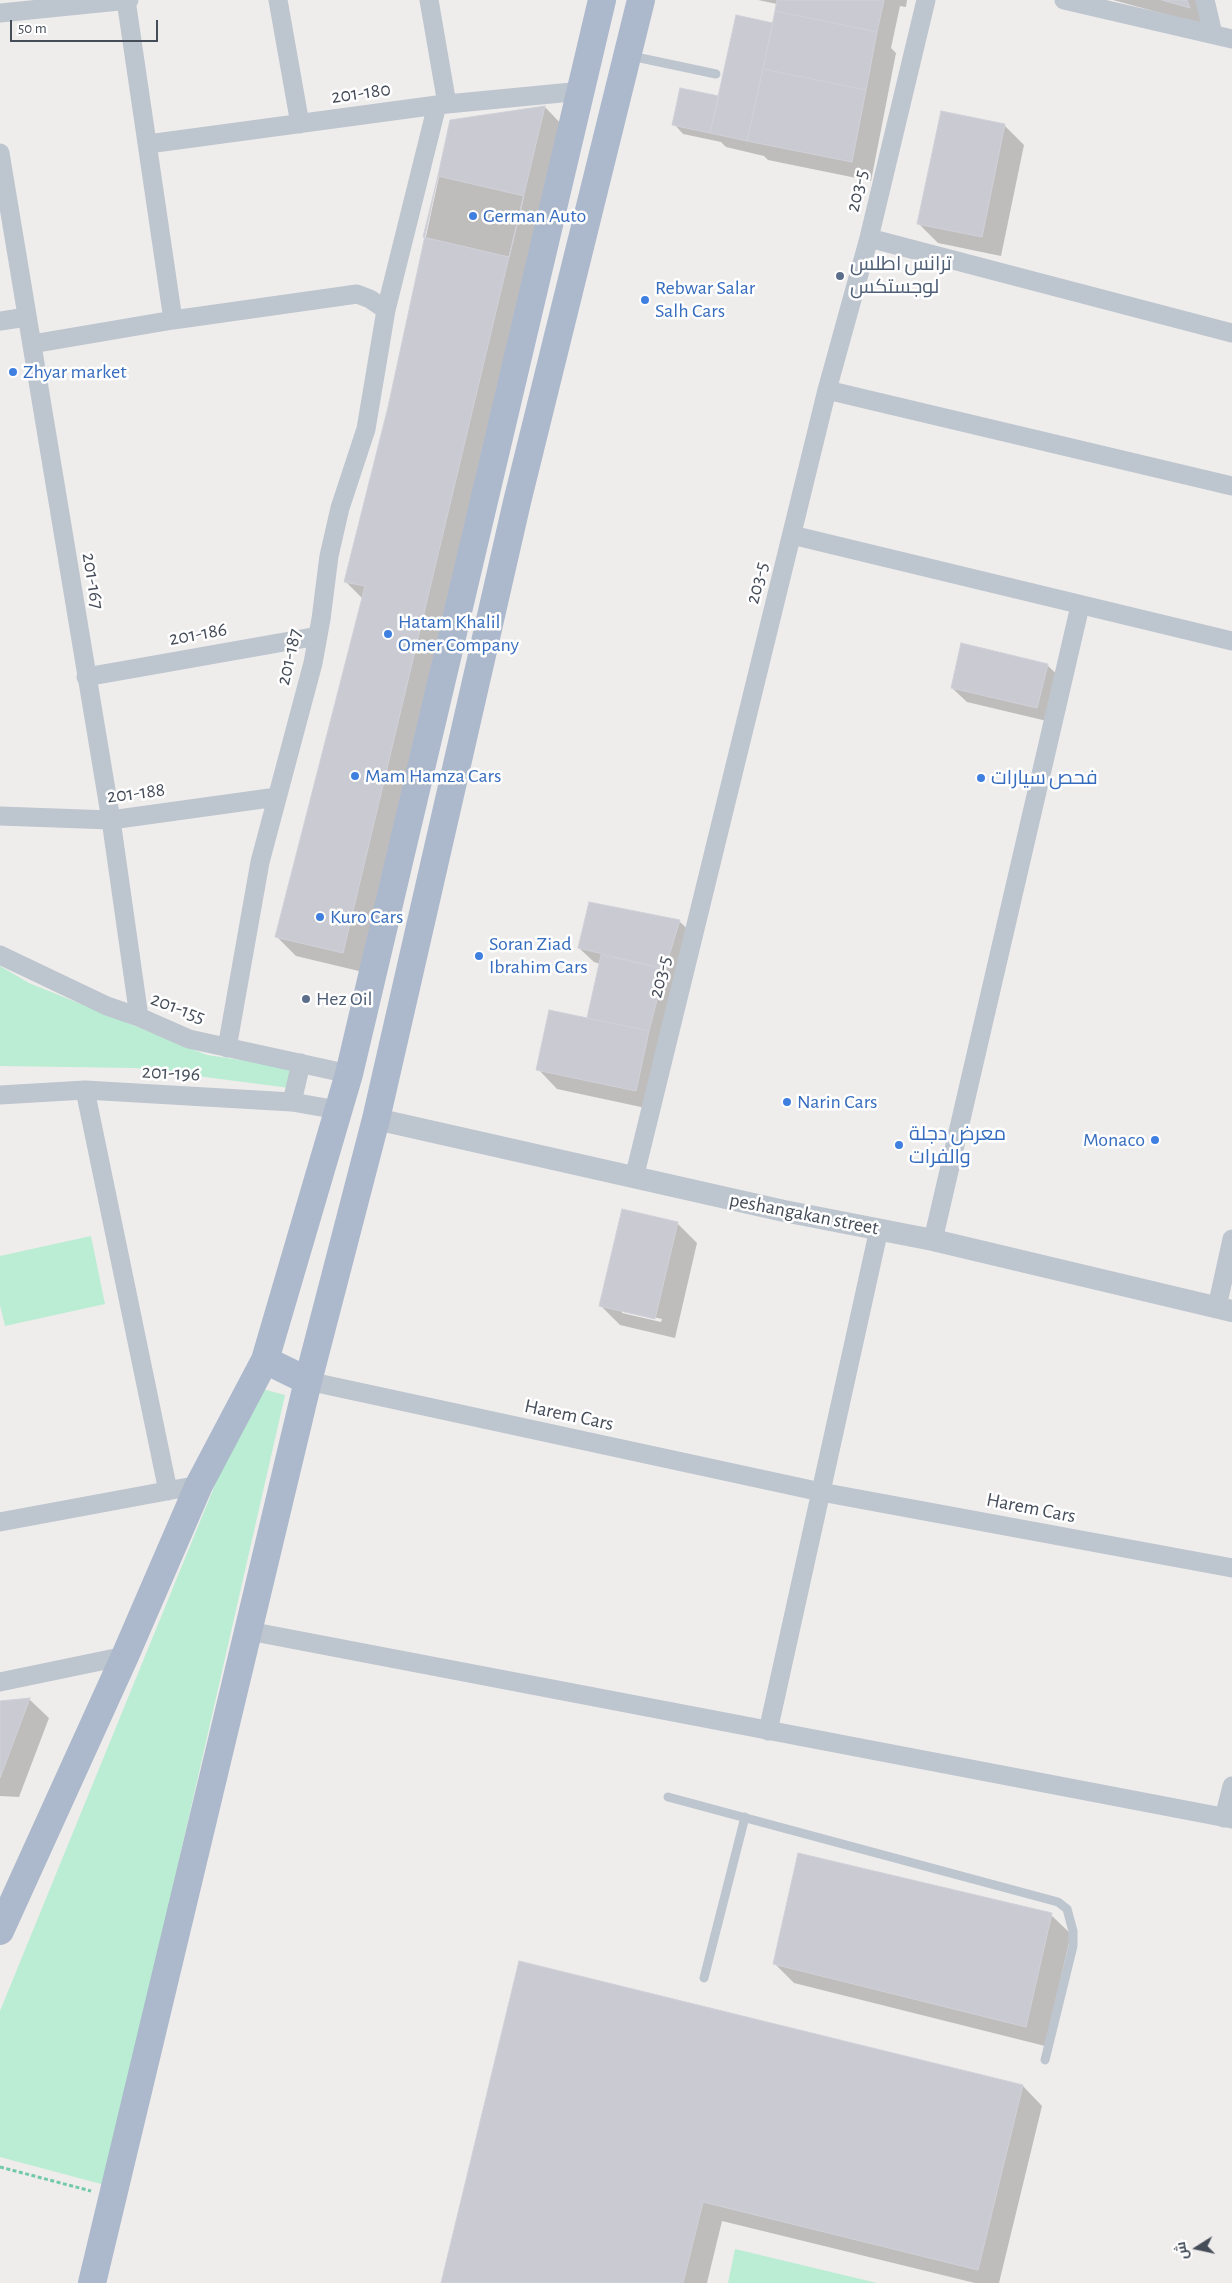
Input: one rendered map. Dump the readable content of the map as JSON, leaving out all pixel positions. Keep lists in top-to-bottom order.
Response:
{
  "streets": {
    "street": [
      "201-180",
      "203-5",
      "201-167",
      "201-186",
      "201-187",
      "201-188",
      "201-155",
      "201-196",
      "peshangakan street",
      "Harem Cars"
    ]
  },
  "crossings": [
    ["201-180", "201-187"],
    ["203-5", "peshangakan street"],
    ["201-167", "201-186"],
    ["201-167", "201-188"],
    ["201-167", "201-155"],
    ["201-186", "201-187"],
    ["201-187", "201-188"],
    ["201-187", "201-155"]
  ],
  "places": [
    "German Auto",
    "ترانس اطلس لوجستكس",
    "Rebwar Salar Salh Cars",
    "Zhyar market",
    "Hatam Khalil Omer Company",
    "Mam Hamza Cars",
    "فحص سيارات",
    "Kuro Cars",
    "Soran Ziad Ibrahim Cars",
    "Hez Oil",
    "Narin Cars",
    "Monaco",
    "معرض دجلة والفرات"
  ],
  "scale_bar": "50 m",
  "north": "left"
}
